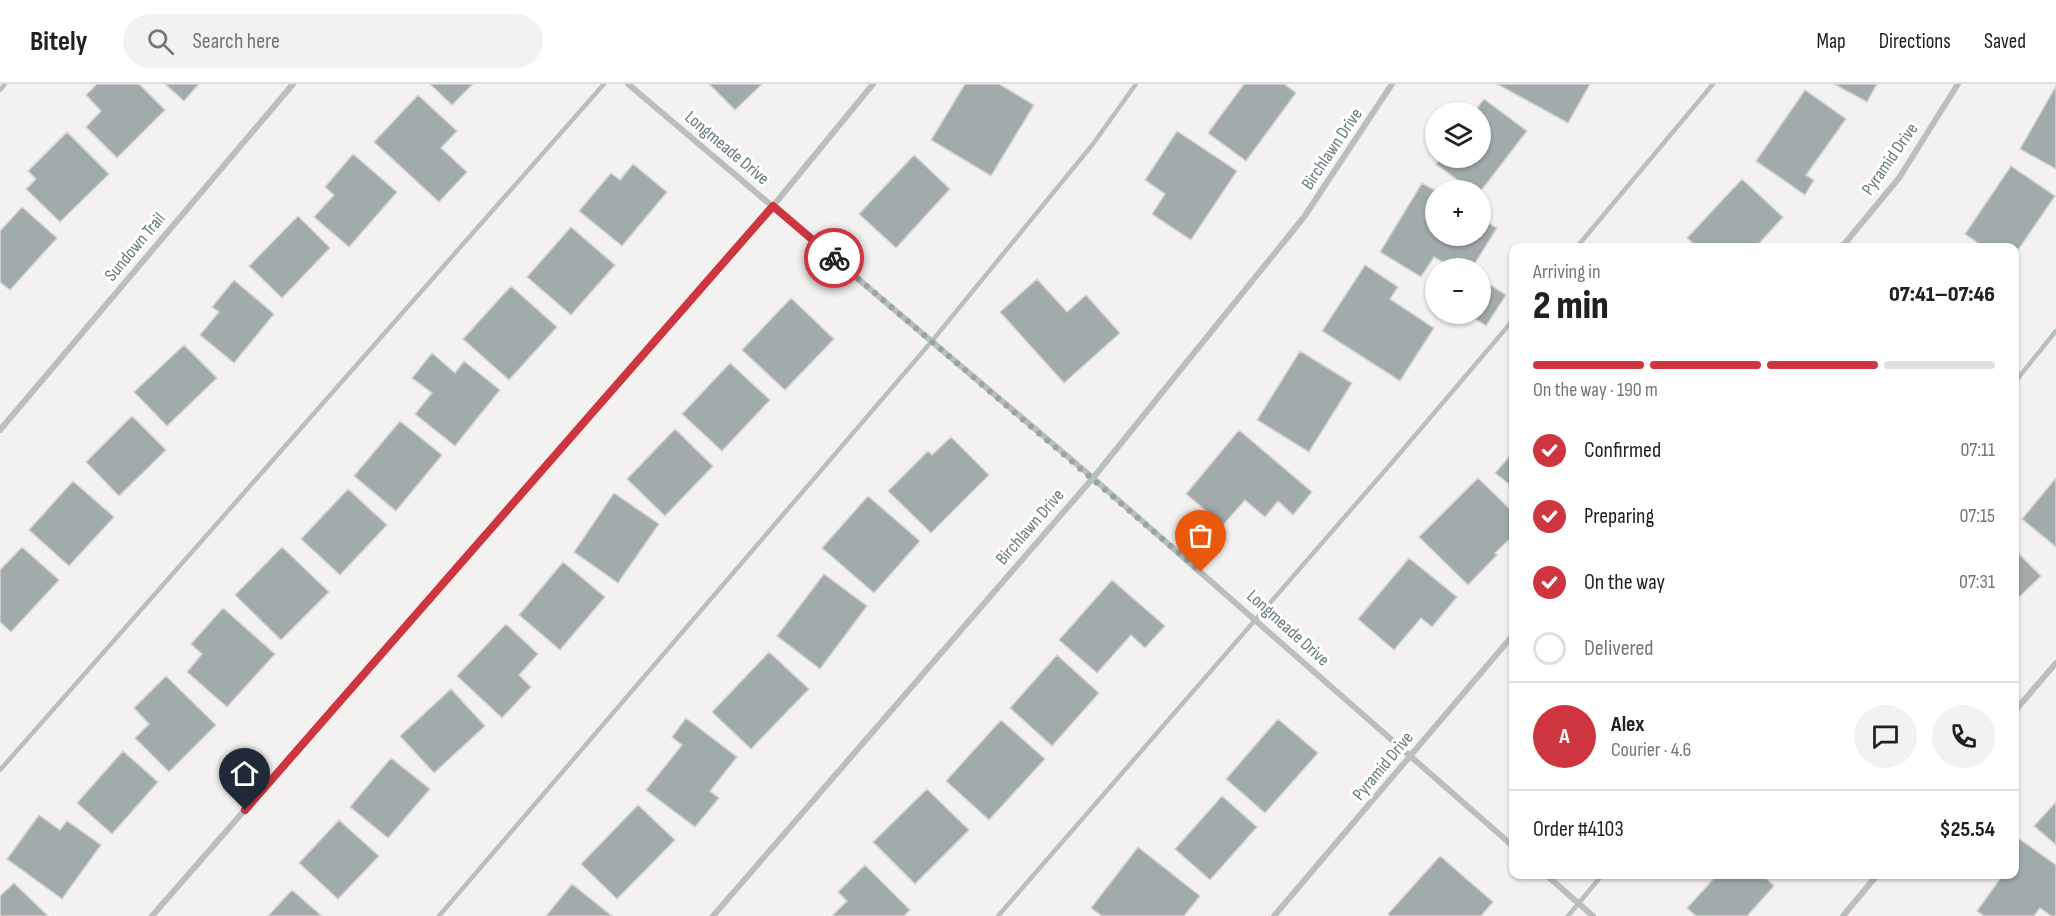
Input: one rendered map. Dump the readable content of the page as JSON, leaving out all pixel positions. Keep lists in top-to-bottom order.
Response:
{
  "streets": {
    "street": [
      "Longmeade Drive",
      "Birchlawn Drive",
      "Pyramid Drive",
      "Sundown Trail"
    ]
  },
  "crossings": [
    ["Longmeade Drive", "Birchlawn Drive"],
    ["Longmeade Drive", "Pyramid Drive"]
  ],
  "page": {
    "header": "Bitely",
    "search": "Search here",
    "nav": ["Map", "Directions", "Saved"],
    "map_buttons": ["+", "−"],
    "heading": ["2 min", "Arriving in", "07:41–07:46"],
    "panel": [
      "Alex",
      "Courier · 4.6",
      "Order #4103",
      "$25.54"
    ],
    "bar": "On the way · 190 m",
    "list": [
      ["Confirmed", "07:11"],
      ["Preparing", "07:15"],
      ["On the way", "07:31"],
      "Delivered"
    ],
    "round": "A"
  }
}
